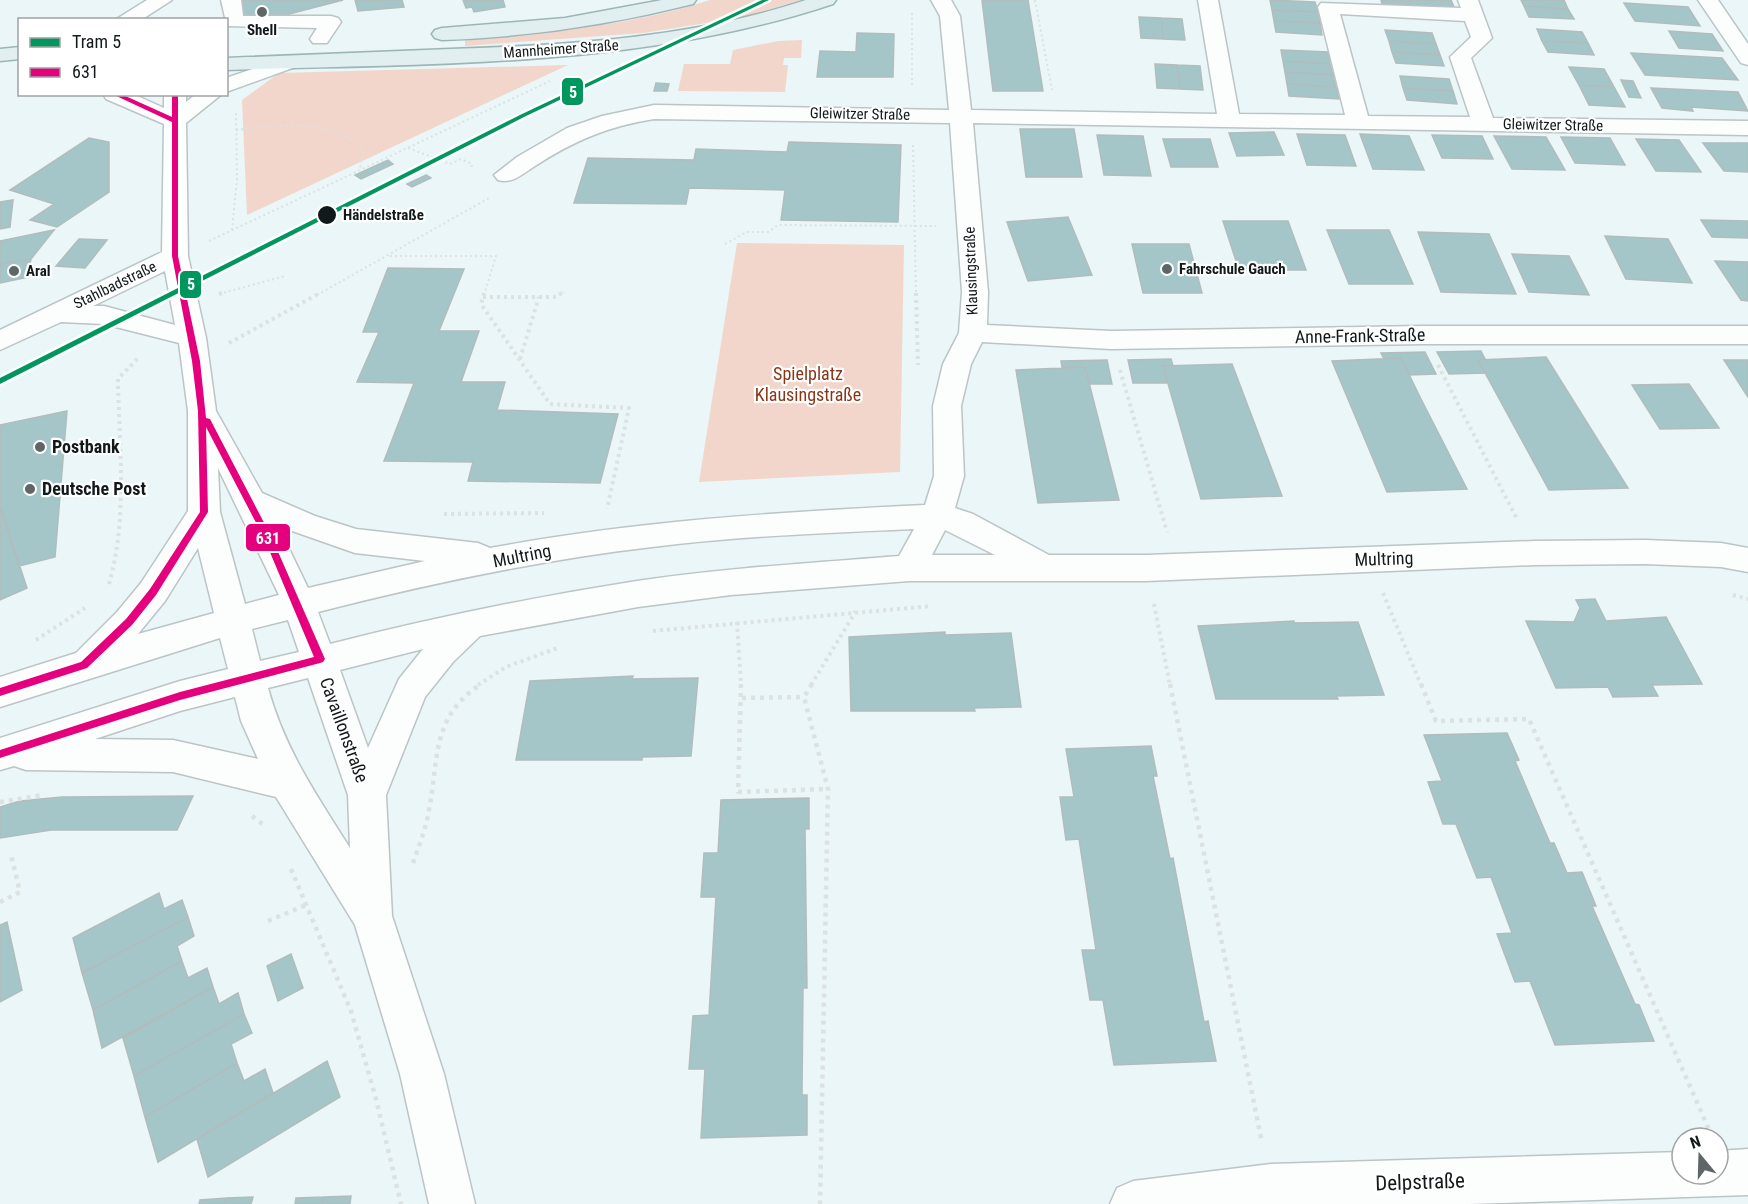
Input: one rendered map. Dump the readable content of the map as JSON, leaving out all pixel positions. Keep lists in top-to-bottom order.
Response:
{
  "streets": {
    "main road": ["Mannheimer Straße"],
    "street": [
      "Gleiwitzer Straße",
      "Klausingstraße",
      "Stahlbadstraße",
      "Anne-Frank-Straße",
      "Multring",
      "Cavaillonstraße",
      "Delpstraße"
    ]
  },
  "crossings": [
    ["Gleiwitzer Straße", "Klausingstraße"],
    ["Klausingstraße", "Anne-Frank-Straße"],
    ["Klausingstraße", "Multring"],
    ["Stahlbadstraße", "Cavaillonstraße"],
    ["Multring", "Cavaillonstraße"]
  ],
  "parks": ["Spielplatz Klausingstraße"],
  "places": [
    "Shell",
    "Händelstraße",
    "Fahrschule Gauch",
    "Aral",
    "Postbank",
    "Deutsche Post"
  ],
  "lines": ["tram line 5", "transit line 631"],
  "legend": ["Tram 5", "631"],
  "north": "top"
}
